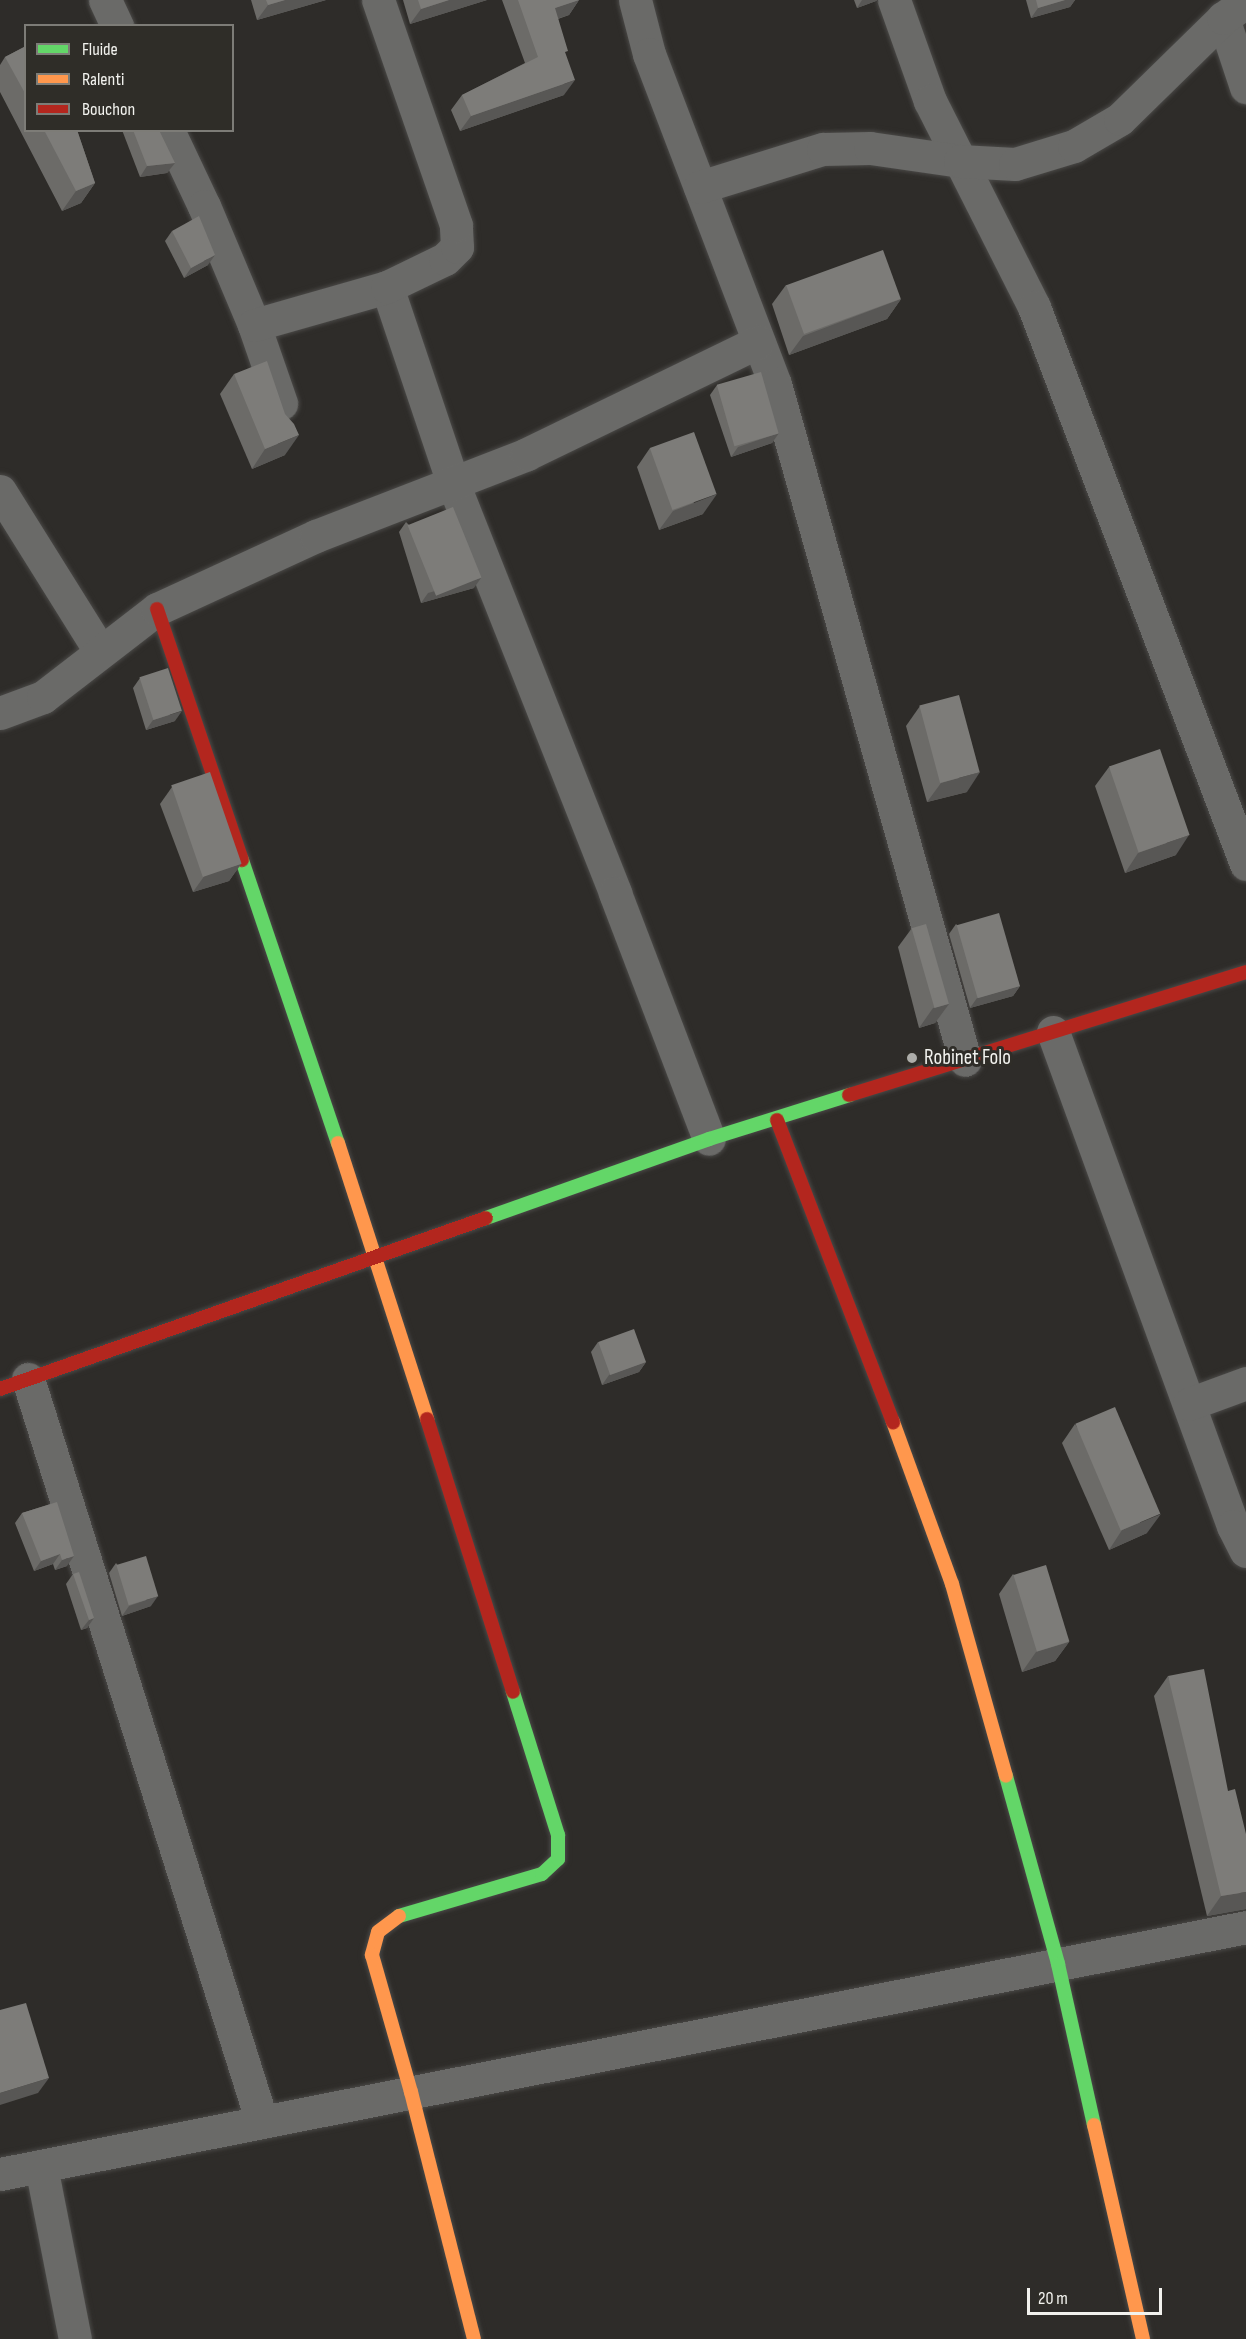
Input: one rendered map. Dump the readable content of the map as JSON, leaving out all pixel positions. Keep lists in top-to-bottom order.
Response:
{
  "places": ["Robinet Folo"],
  "legend": ["Fluide", "Ralenti", "Bouchon"],
  "scale_bar": "20 m"
}
